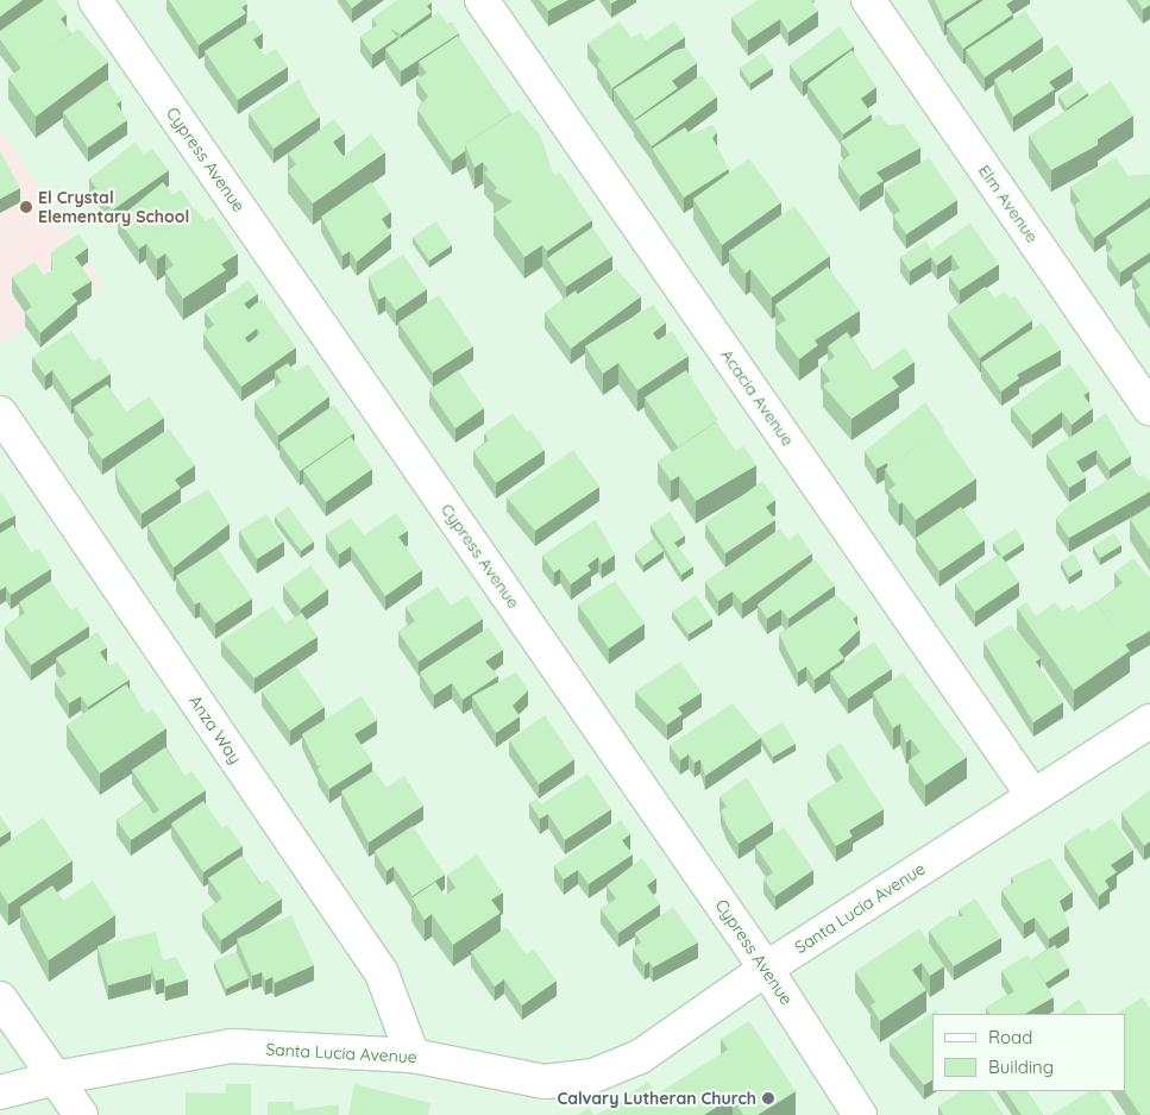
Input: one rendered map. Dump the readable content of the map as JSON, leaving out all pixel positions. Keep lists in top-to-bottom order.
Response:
{
  "streets": {
    "street": [
      "Cypress Avenue",
      "Elm Avenue",
      "Acacia Avenue",
      "Anza Way",
      "Santa Lucia Avenue"
    ]
  },
  "crossings": [
    ["Cypress Avenue", "Santa Lucia Avenue"],
    ["Acacia Avenue", "Santa Lucia Avenue"],
    ["Anza Way", "Santa Lucia Avenue"]
  ],
  "places": ["El Crystal Elementary School", "Calvary Lutheran Church"],
  "legend": ["Road", "Building"]
}
